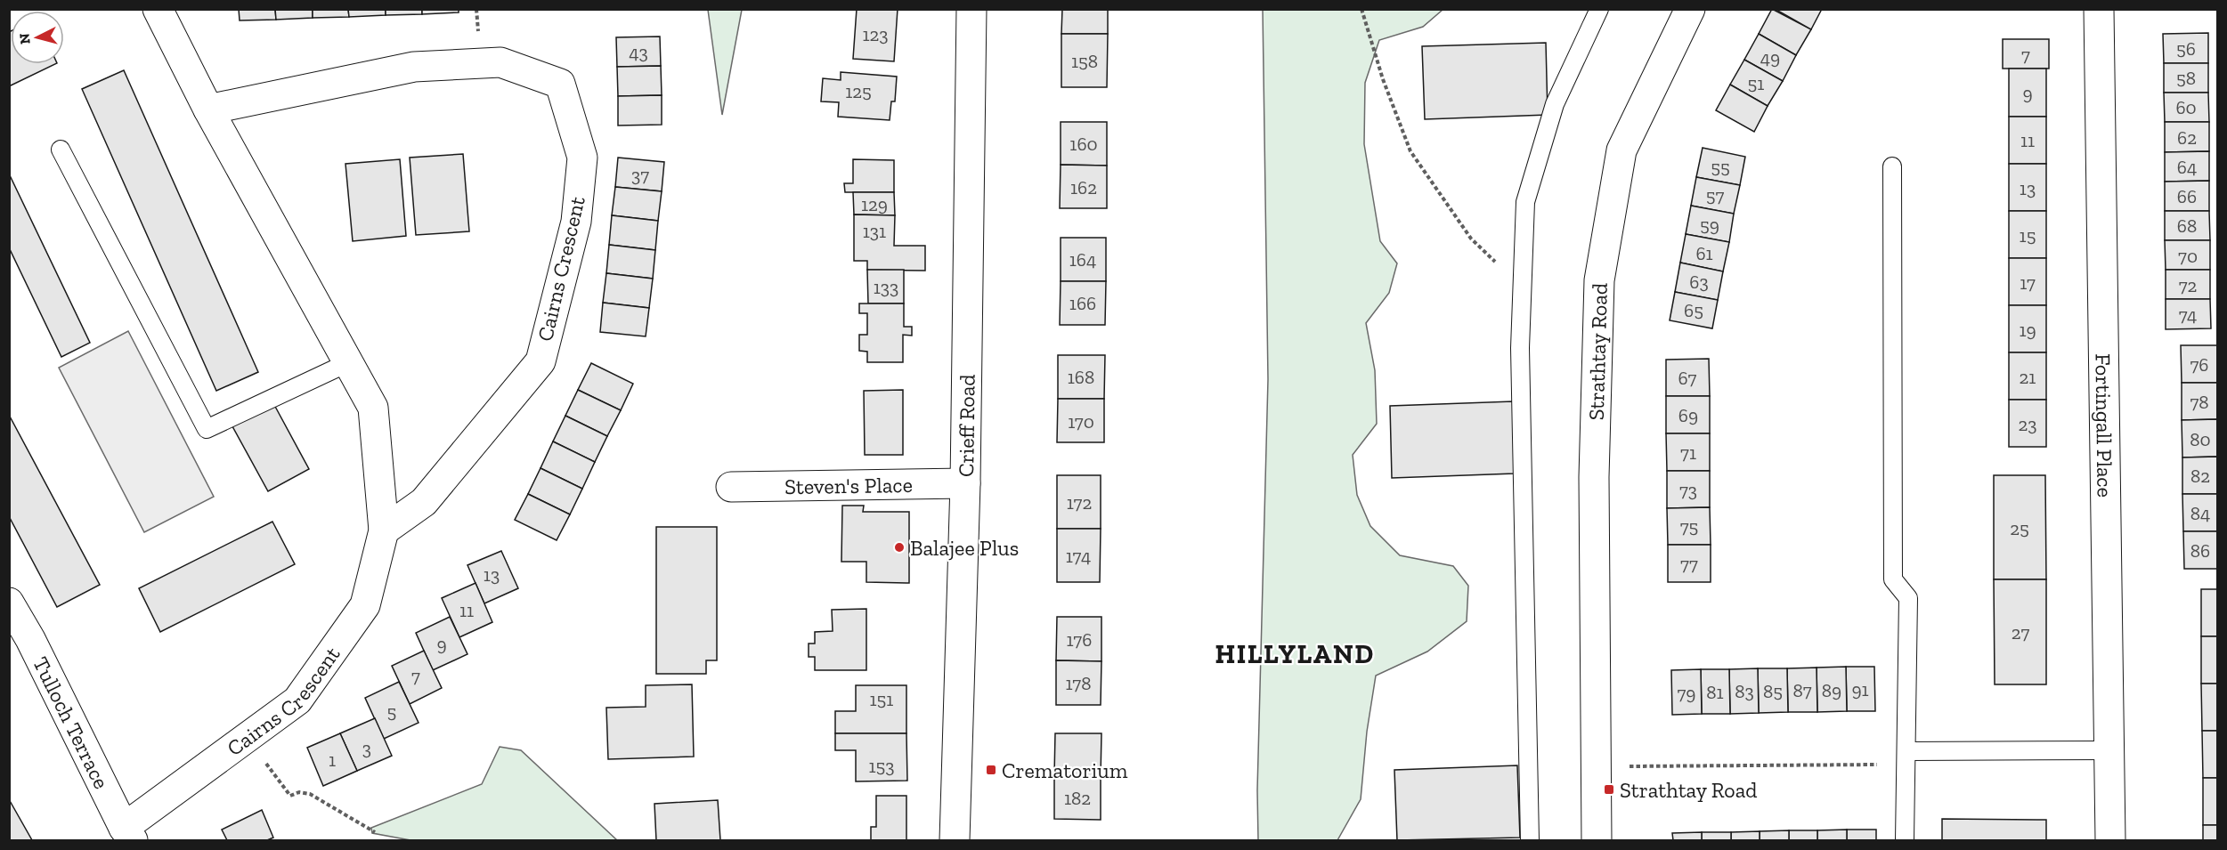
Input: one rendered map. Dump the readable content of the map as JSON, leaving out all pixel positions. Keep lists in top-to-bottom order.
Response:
{
  "streets": {
    "street": [
      "Cairns Crescent",
      "Strathtay Road",
      "Fortingall Place",
      "Crieff Road",
      "Steven's Place",
      "Tulloch Terrace"
    ]
  },
  "crossings": [
    ["Cairns Crescent", "Tulloch Terrace"],
    ["Crieff Road", "Steven's Place"]
  ],
  "districts": ["HILLYLAND"],
  "places": {
    "other": ["Balajee Plus"],
    "transit": ["Crematorium", "Strathtay Road"]
  },
  "house_numbers": [
    "123",
    "56",
    "43",
    "7",
    "49",
    "158",
    "58",
    "51",
    "125",
    "9",
    "60",
    "62",
    "11",
    "160",
    "55",
    "64",
    "37",
    "162",
    "13",
    "57",
    "66",
    "129",
    "59",
    "68",
    "131",
    "15",
    "61",
    "70",
    "164",
    "63",
    "17",
    "72",
    "133",
    "166",
    "65",
    "74",
    "19",
    "76",
    "168",
    "21",
    "67",
    "78",
    "69",
    "170",
    "23",
    "80",
    "71",
    "82",
    "73",
    "172",
    "84",
    "75",
    "25",
    "86",
    "174",
    "77",
    "13",
    "11",
    "27",
    "176",
    "9",
    "7",
    "178",
    "91",
    "87",
    "89",
    "83",
    "85",
    "81",
    "79",
    "151",
    "5",
    "3",
    "1",
    "153",
    "182"
  ],
  "north": "left"
}
